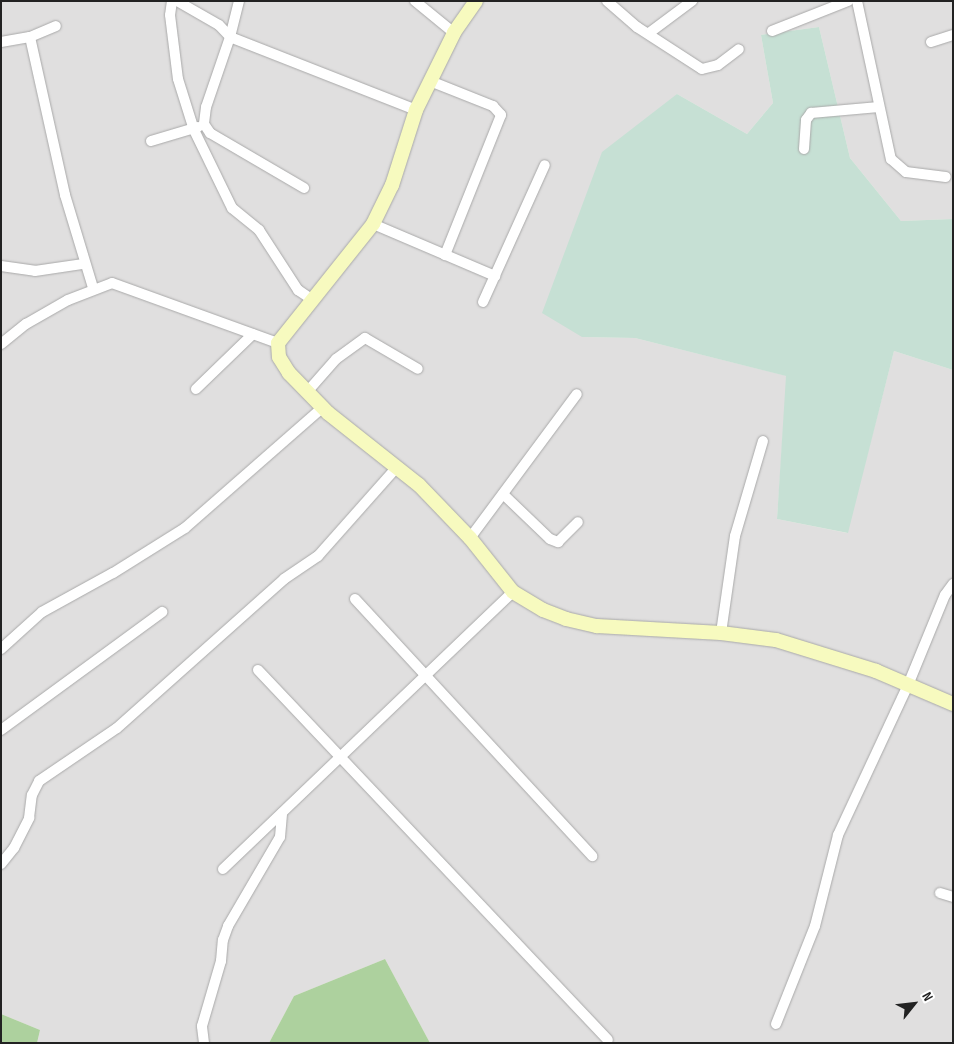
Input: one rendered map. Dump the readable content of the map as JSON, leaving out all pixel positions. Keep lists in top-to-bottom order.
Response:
{
  "north": "top right"
}
